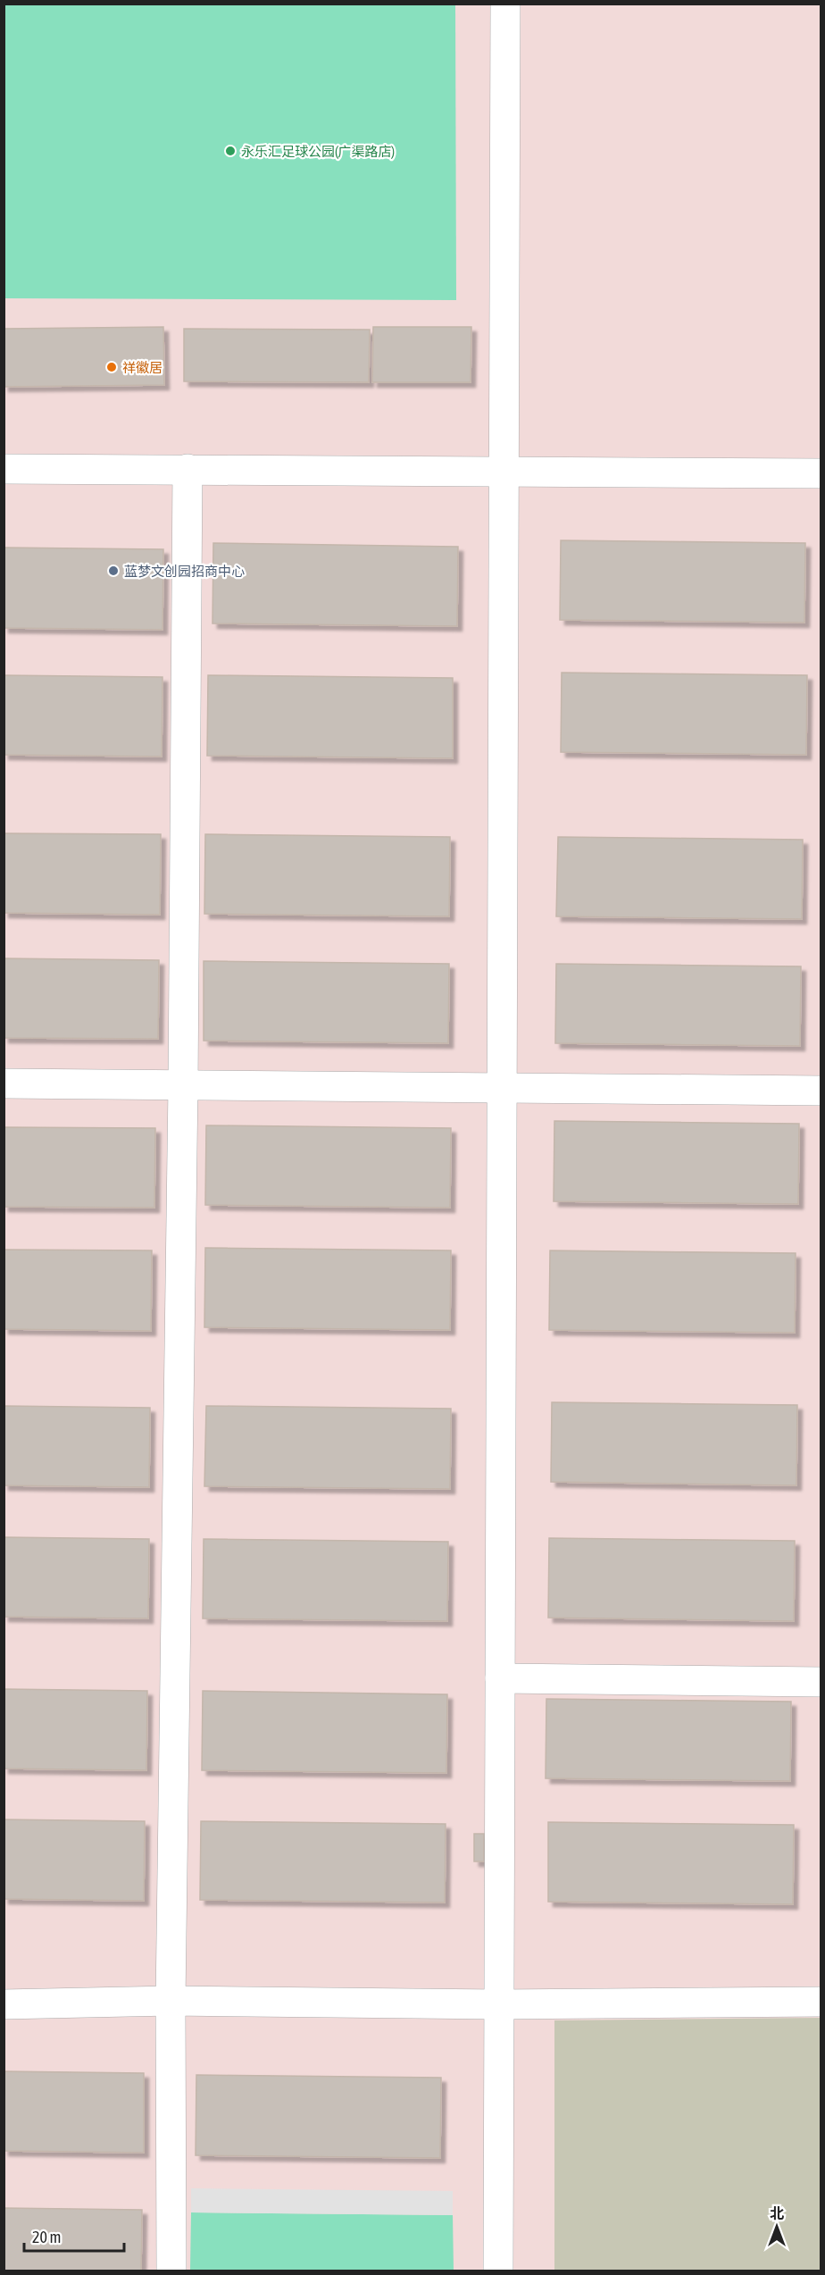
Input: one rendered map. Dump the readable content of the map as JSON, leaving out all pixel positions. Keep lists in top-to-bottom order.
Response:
{
  "places": ["永乐汇足球公园(广渠路店)", "祥徽居", "蓝梦文创园招商中心"],
  "scale_bar": "20 m",
  "north": "top"
}
